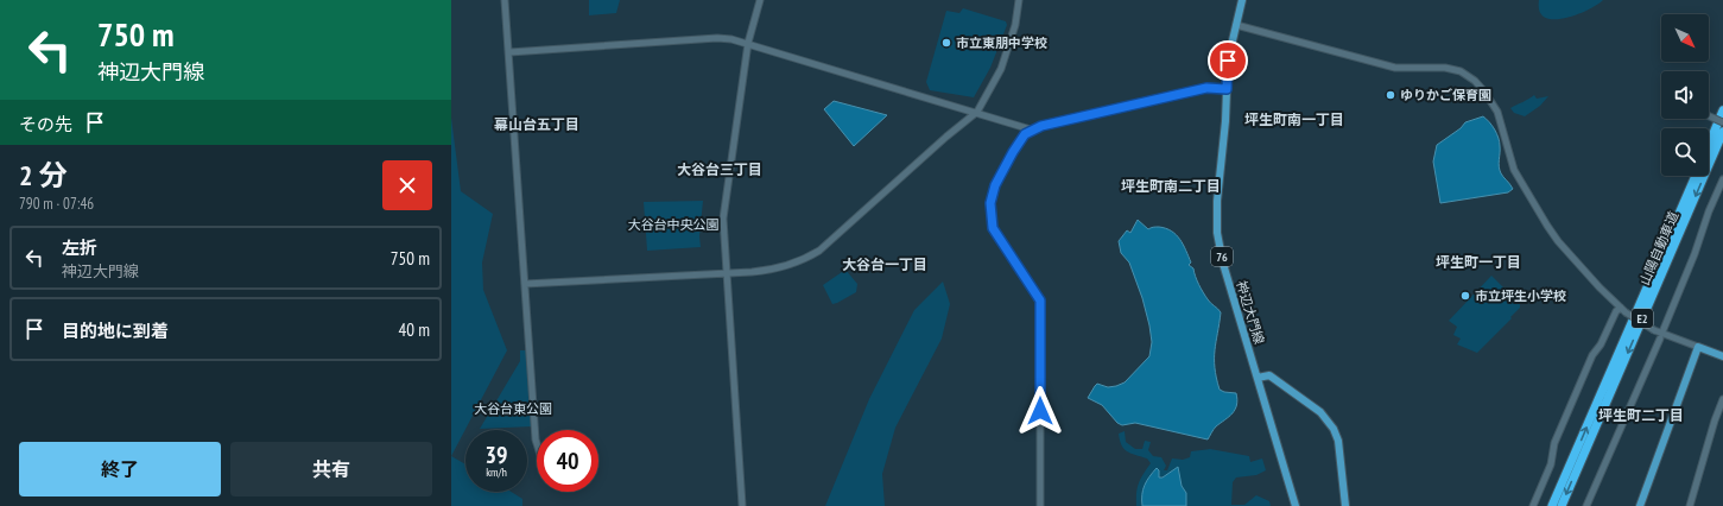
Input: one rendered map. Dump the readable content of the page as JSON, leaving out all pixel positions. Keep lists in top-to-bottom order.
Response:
{
  "streets": {
    "highway": ["山陽自動車道", "E2"],
    "main road": ["76", "神辺大門線"]
  },
  "districts": [
    "坪生町南一丁目",
    "幕山台五丁目",
    "大谷台三丁目",
    "坪生町南二丁目",
    "坪生町一丁目",
    "大谷台一丁目",
    "坪生町二丁目"
  ],
  "parks": ["大谷台中央公園", "大谷台東公園"],
  "places": ["市立東朋中学校", "ゆりかご保育園", "市立坪生小学校"],
  "north": "bottom right",
  "page": {
    "turn": ["750 m", "神辺大門線"],
    "then": "その先",
    "heading": ["2 分", "790 m · 07:46"],
    "list": [
      {
        "name": "左折",
        "note": "神辺大門線",
        "value": "750 m"
      },
      {
        "name": "目的地に到着",
        "value": "40 m"
      }
    ],
    "speed": "39 km/h",
    "limit": "40",
    "buttons": ["終了", "共有"]
  }
}
